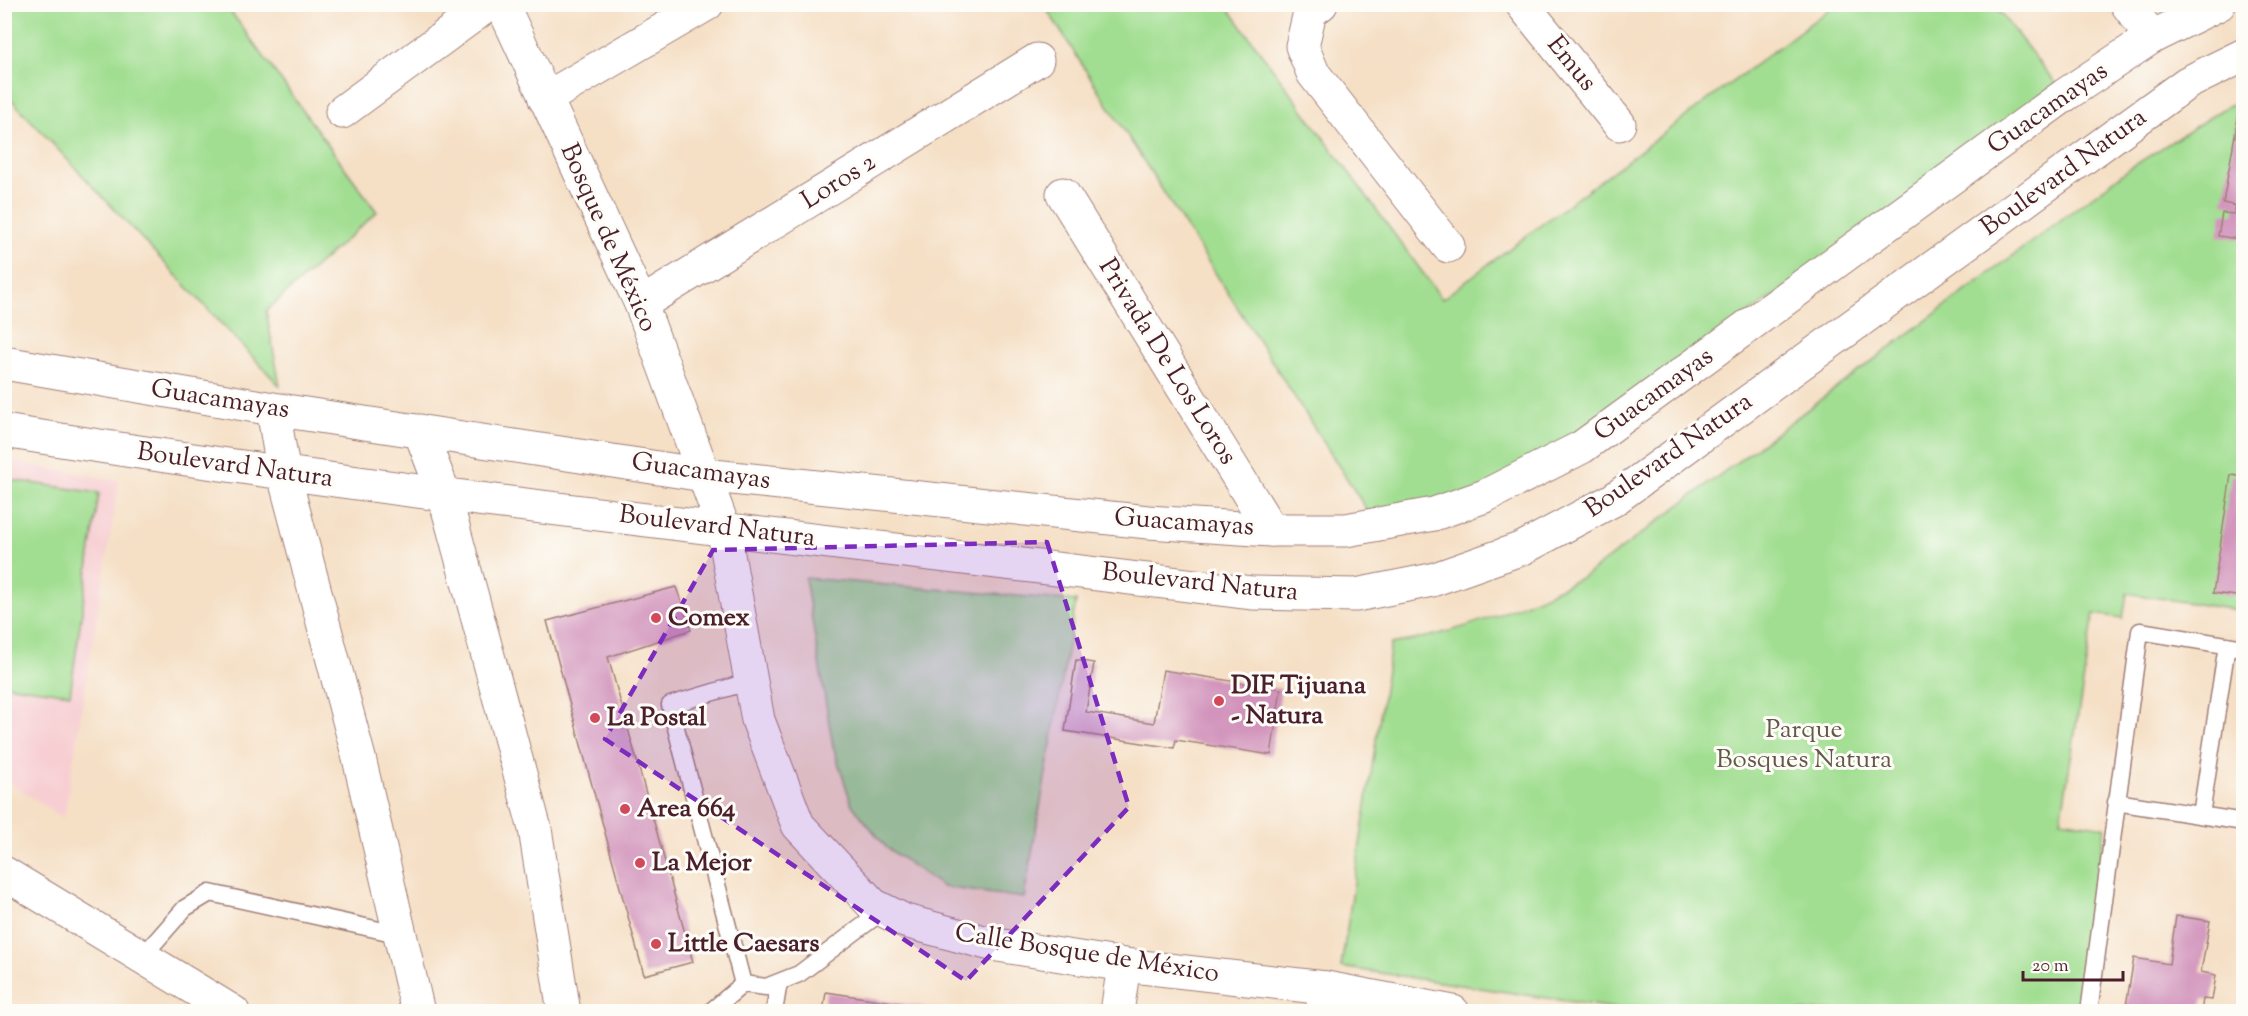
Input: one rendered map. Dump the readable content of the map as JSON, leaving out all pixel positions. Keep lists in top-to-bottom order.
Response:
{
  "streets": {
    "street": [
      "Emus",
      "Guacamayas",
      "Boulevard Natura",
      "Loros 2",
      "Bosque de México",
      "Privada De Los Loros",
      "Calle Bosque de México"
    ]
  },
  "crossings": [
    ["Guacamayas", "Bosque de México"],
    ["Guacamayas", "Privada De Los Loros"],
    ["Guacamayas", "Calle Bosque de México"],
    ["Boulevard Natura", "Calle Bosque de México"],
    ["Loros 2", "Bosque de México"],
    ["Bosque de México", "Calle Bosque de México"]
  ],
  "parks": ["Parque Bosques Natura"],
  "places": [
    "Comex",
    "DIF Tijuana - Natura",
    "La Postal",
    "Area 664",
    "La Mejor",
    "Little Caesars"
  ],
  "scale_bar": "20 m"
}
